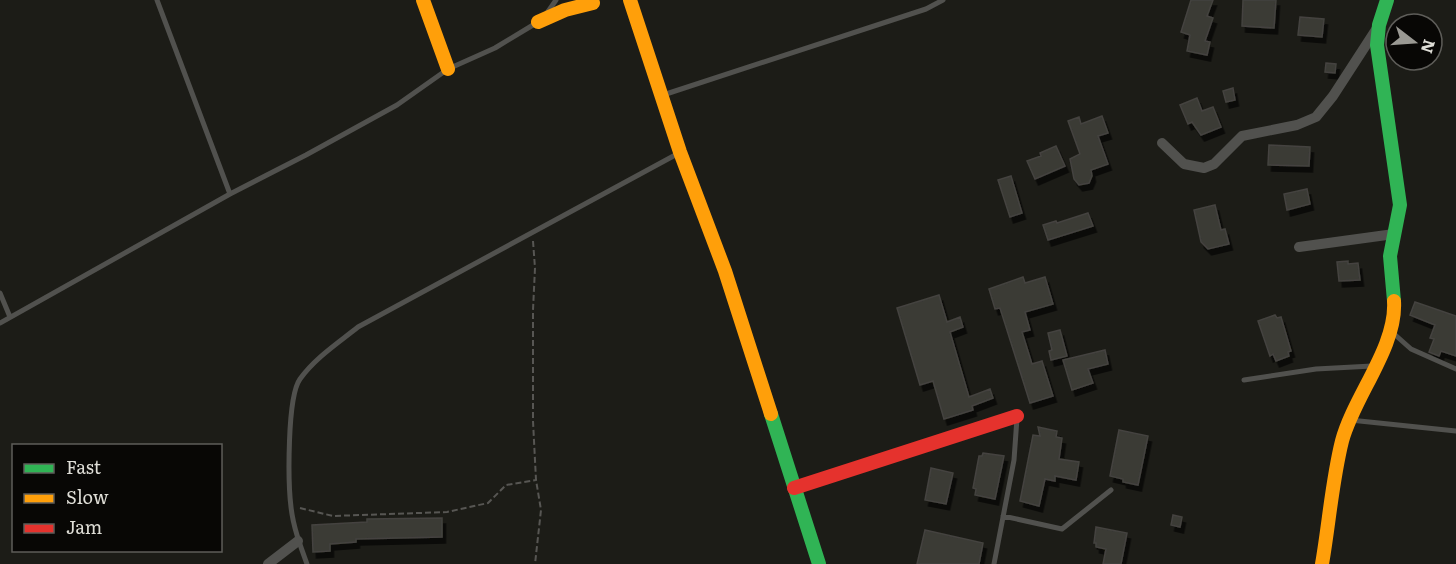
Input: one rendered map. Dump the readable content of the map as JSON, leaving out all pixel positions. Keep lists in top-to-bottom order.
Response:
{
  "legend": ["Fast", "Slow", "Jam"],
  "north": "right"
}
